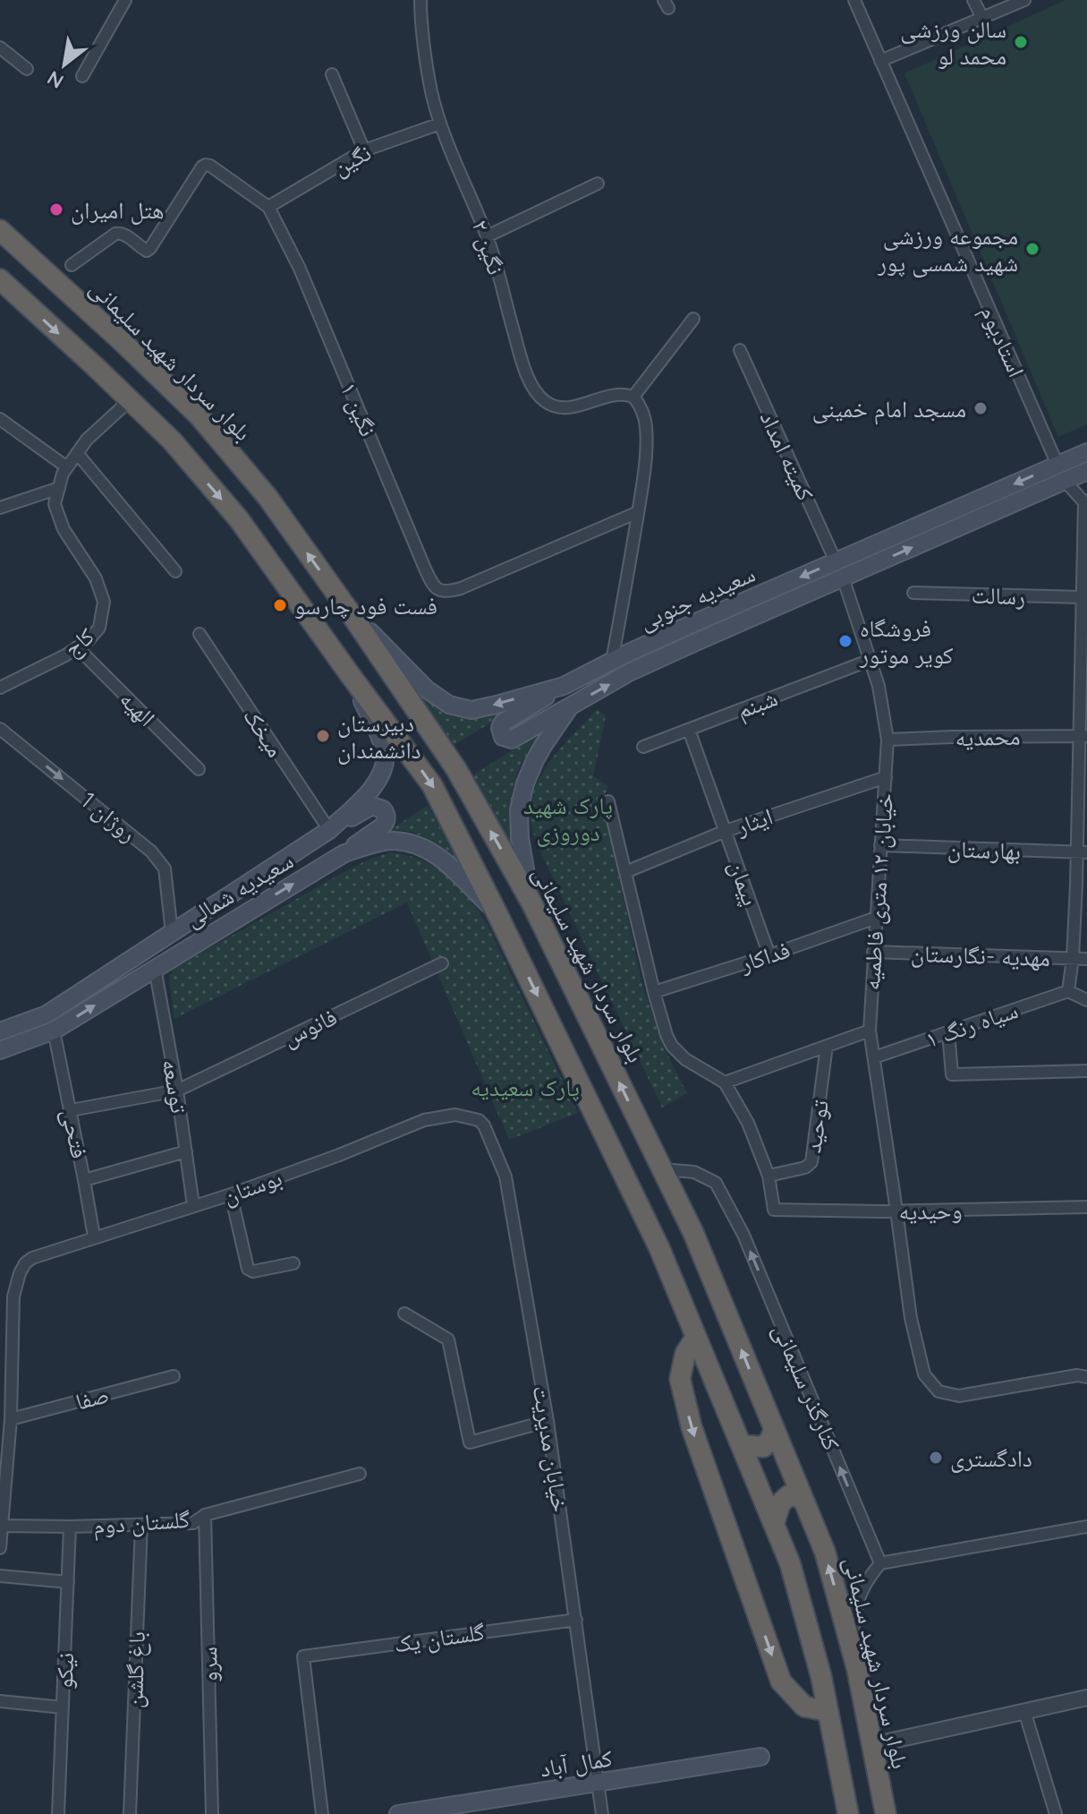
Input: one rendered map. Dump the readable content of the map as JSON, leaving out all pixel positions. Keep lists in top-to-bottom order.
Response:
{
  "streets": {
    "highway": ["بلوار سردار شهید سلیمانی"],
    "main road": ["سعیدیه جنوبی", "سعیدیه شمالی", "کمال آباد"],
    "street": [
      "نگین",
      "نگین ۲",
      "استادیوم",
      "نگین ۱",
      "کمیته امداد",
      "رسالت",
      "کاج",
      "شبنم",
      "الهیه",
      "میخک",
      "محمدیه",
      "روژان 1",
      "ایثار",
      "بهارستان",
      "پیمان",
      "خیابان ۱۲ متری فاطمیه",
      "مهدیه -نگارستان",
      "فداکار",
      "سیاه رنگ ۱",
      "فانوس",
      "توسعه",
      "توحید",
      "فتحی",
      "بوستان",
      "وحیدیه",
      "کنارگذر سلیمانی",
      "صفا",
      "خیابان مدیریت",
      "گلستان دوم",
      "گلستان یک",
      "سرو",
      "باغ گلشن",
      "نیکو"
    ]
  },
  "crossings": [
    ["نگین", "نگین ۲"],
    ["نگین", "نگین ۱"],
    ["استادیوم", "سعیدیه جنوبی"],
    ["بلوار سردار شهید سلیمانی", "سعیدیه جنوبی"],
    ["بلوار سردار شهید سلیمانی", "کنارگذر سلیمانی"],
    ["کمیته امداد", "سعیدیه جنوبی"],
    ["سعیدیه جنوبی", "خیابان ۱۲ متری فاطمیه"],
    ["کاج", "الهیه"],
    ["شبنم", "پیمان"],
    ["شبنم", "خیابان ۱۲ متری فاطمیه"],
    ["میخک", "سعیدیه شمالی"],
    ["محمدیه", "خیابان ۱۲ متری فاطمیه"],
    ["روژان 1", "سعیدیه شمالی"],
    ["ایثار", "پیمان"],
    ["ایثار", "خیابان ۱۲ متری فاطمیه"],
    ["بهارستان", "خیابان ۱۲ متری فاطمیه"],
    ["پیمان", "فداکار"],
    ["سعیدیه شمالی", "توسعه"],
    ["سعیدیه شمالی", "فتحی"],
    ["خیابان ۱۲ متری فاطمیه", "مهدیه -نگارستان"],
    ["خیابان ۱۲ متری فاطمیه", "فداکار"],
    ["خیابان ۱۲ متری فاطمیه", "سیاه رنگ ۱"],
    ["خیابان ۱۲ متری فاطمیه", "وحیدیه"],
    ["فانوس", "توسعه"],
    ["فانوس", "فتحی"],
    ["توسعه", "بوستان"],
    ["توحید", "وحیدیه"],
    ["فتحی", "بوستان"],
    ["بوستان", "خیابان مدیریت"],
    ["خیابان مدیریت", "گلستان یک"],
    ["خیابان مدیریت", "کمال آباد"],
    ["گلستان دوم", "سرو"],
    ["گلستان دوم", "باغ گلشن"],
    ["گلستان دوم", "نیکو"]
  ],
  "one_way": ["روژان 1", "کنارگذر سلیمانی"],
  "parks": ["پارک شهید دوروزی", "پارک سعیدیه"],
  "places": [
    "سالن ورزشی محمد لو",
    "هتل امیران",
    "مجموعه ورزشی شهید شمسی پور",
    "مسجد امام خمینی",
    "فست فود چارسو",
    "فروشگاه کویر موتور",
    "دبیرستان دانشمندان",
    "دادگستری"
  ],
  "north": "bottom left"
}
